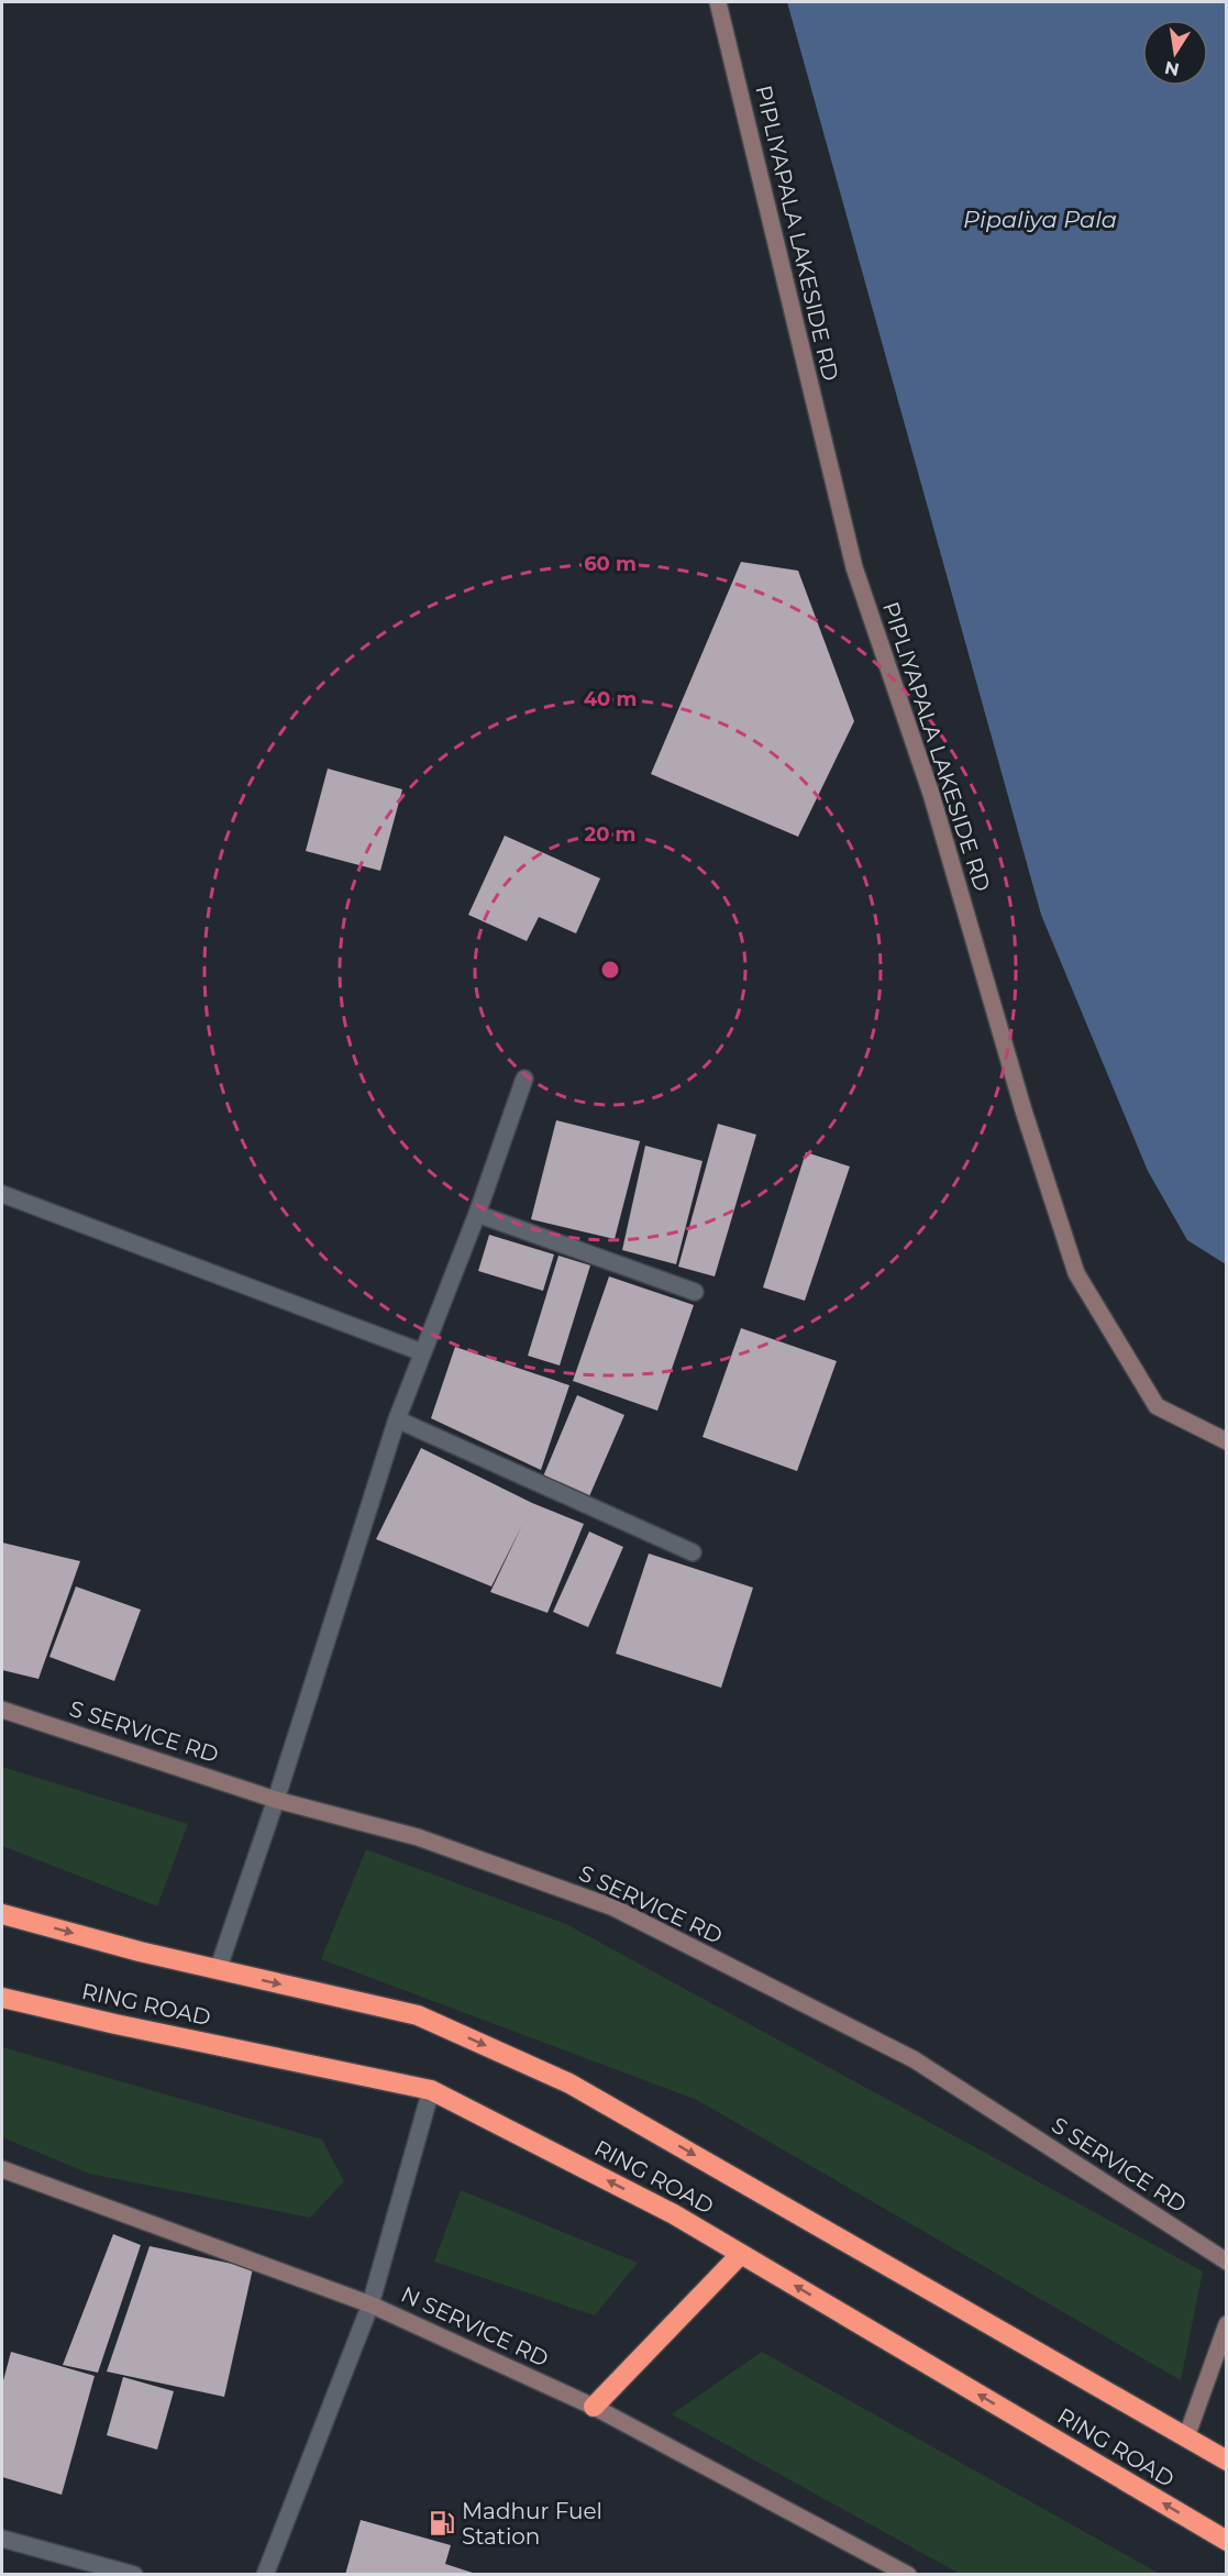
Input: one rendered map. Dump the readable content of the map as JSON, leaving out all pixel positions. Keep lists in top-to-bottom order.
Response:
{
  "streets": {
    "highway": ["RING ROAD"],
    "street": ["PIPLIYAPALA LAKESIDE RD", "S SERVICE RD", "N SERVICE RD"]
  },
  "water": ["Pipaliya Pala"],
  "places": {
    "fuel station": ["Madhur Fuel Station"]
  },
  "north": "bottom",
  "rings": ["60 m", "40 m", "20 m"]
}
